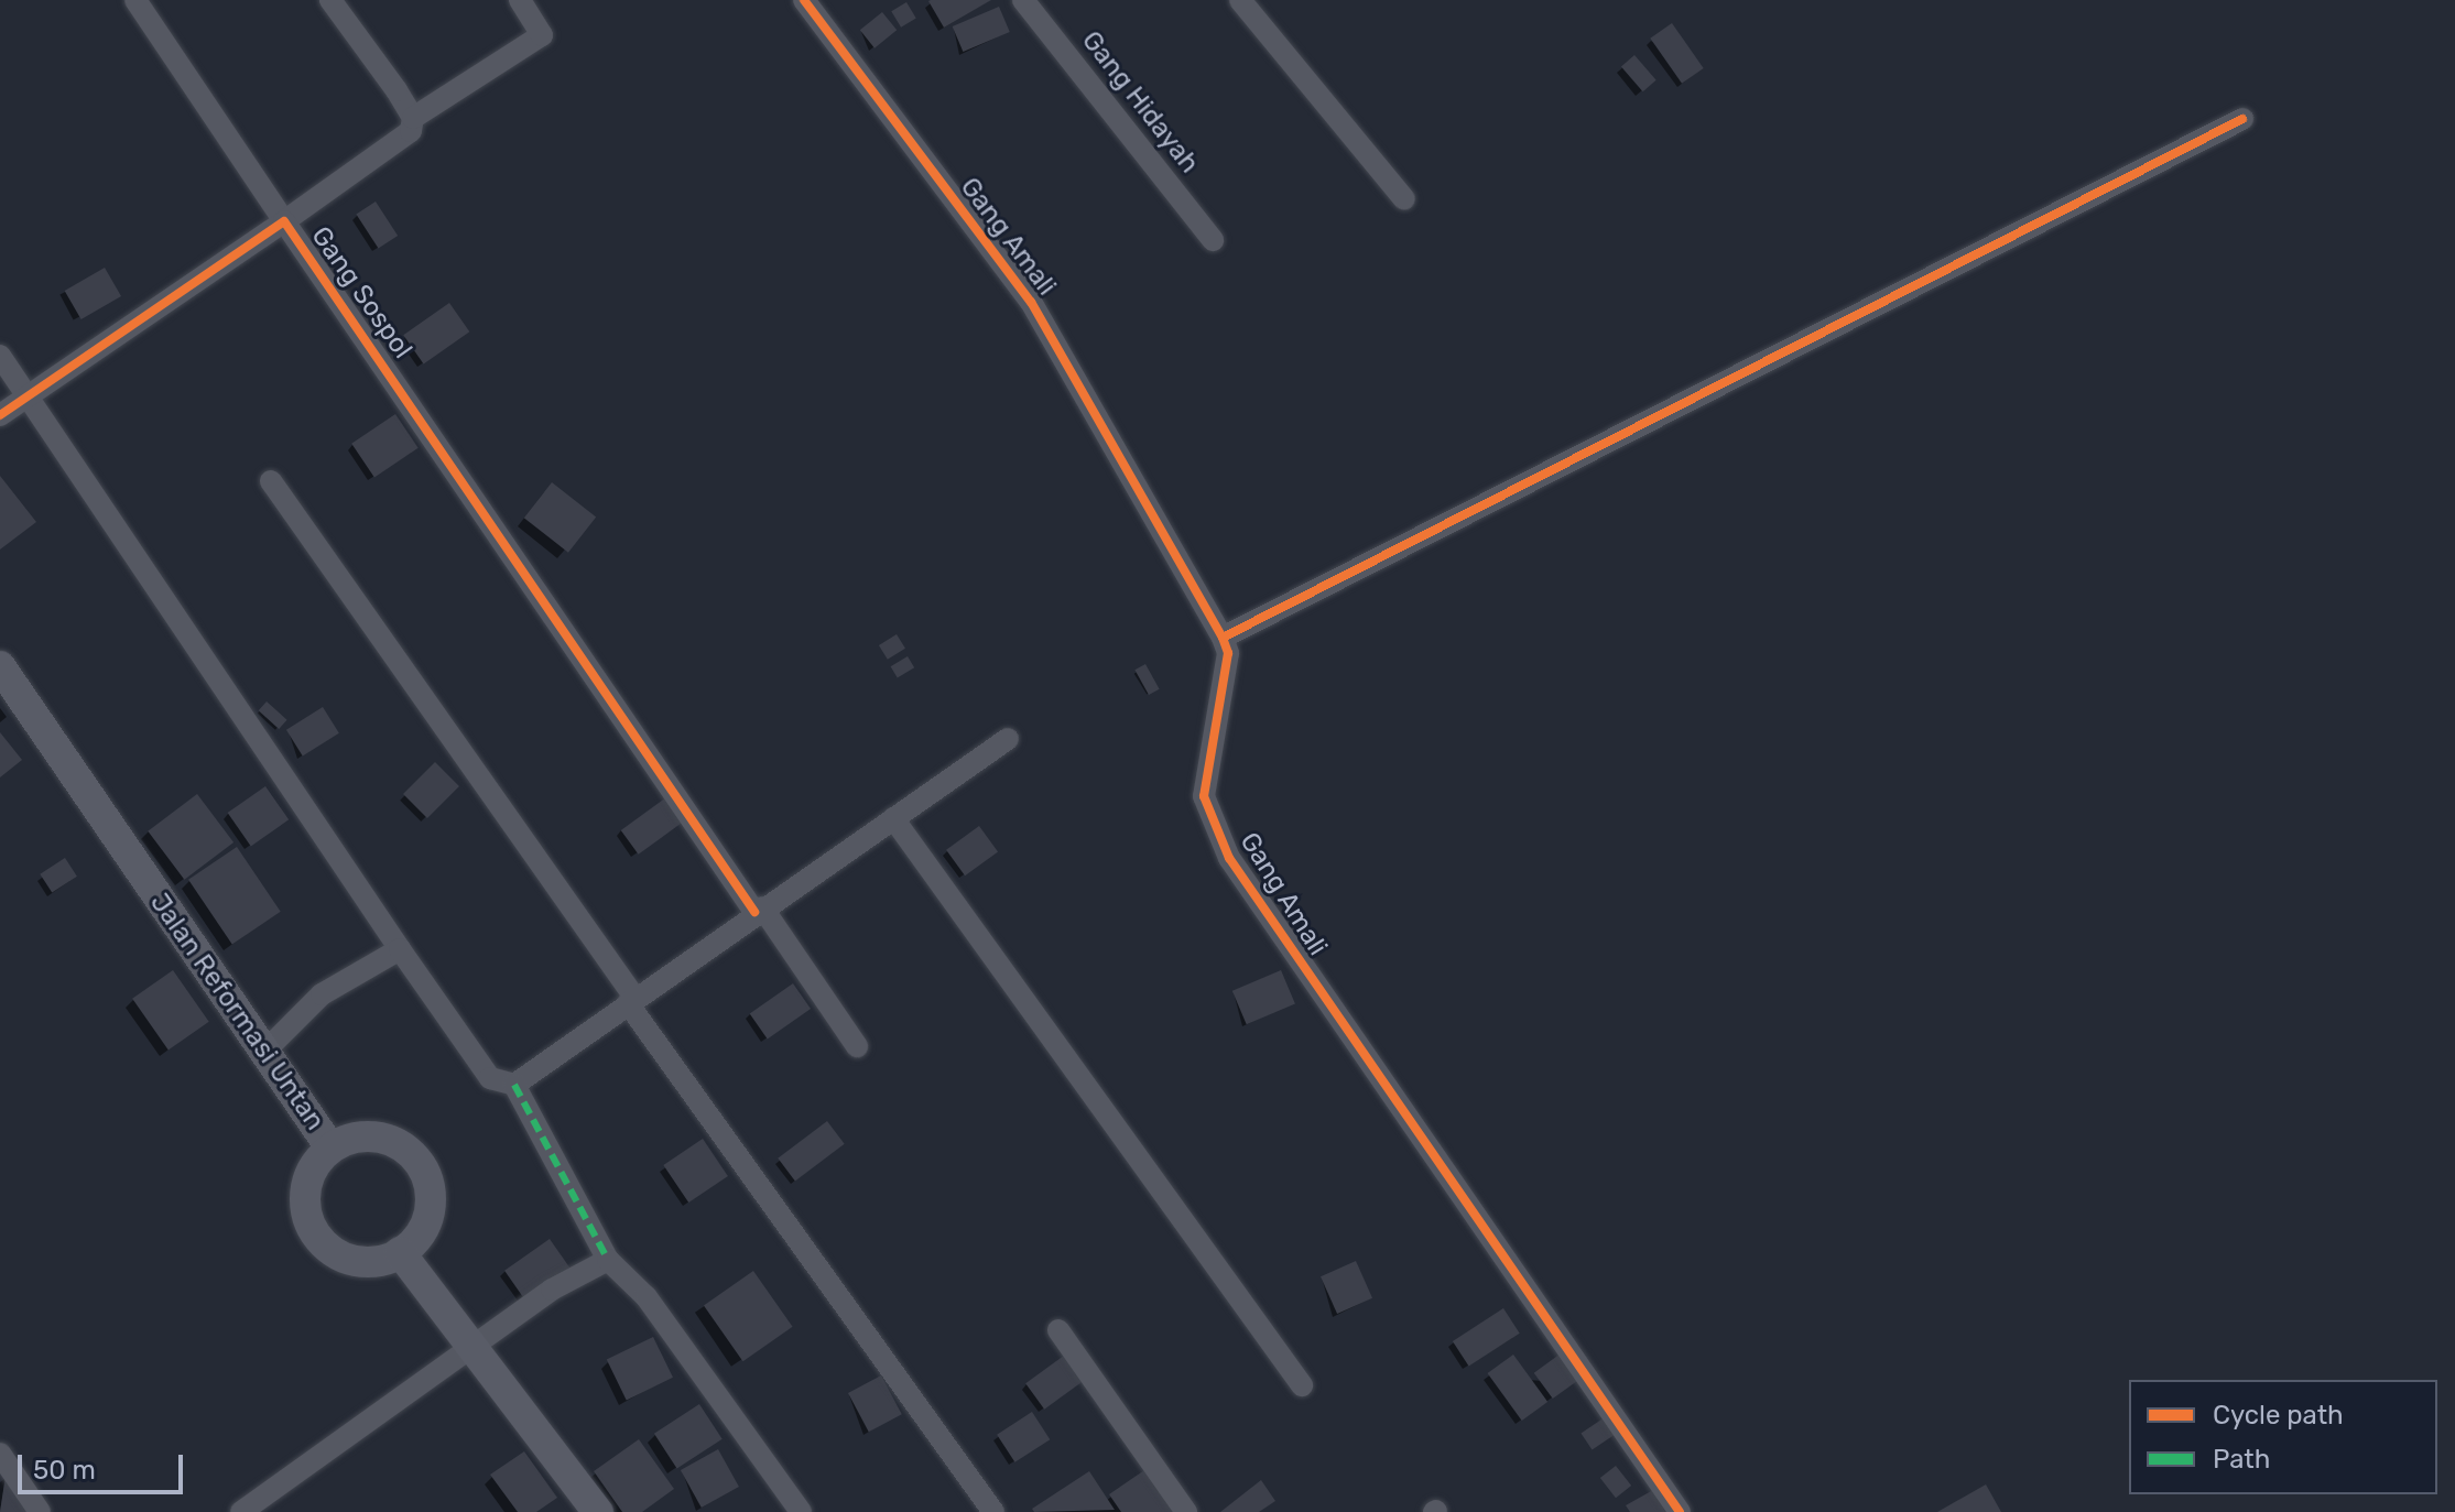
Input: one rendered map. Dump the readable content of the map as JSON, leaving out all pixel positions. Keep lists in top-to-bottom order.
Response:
{
  "streets": {
    "street": [
      "Gang Hidayah",
      "Gang Amali",
      "Gang Sospol",
      "Jalan Reformasi Untan"
    ]
  },
  "legend": ["Cycle path", "Path"],
  "scale_bar": "50 m"
}
